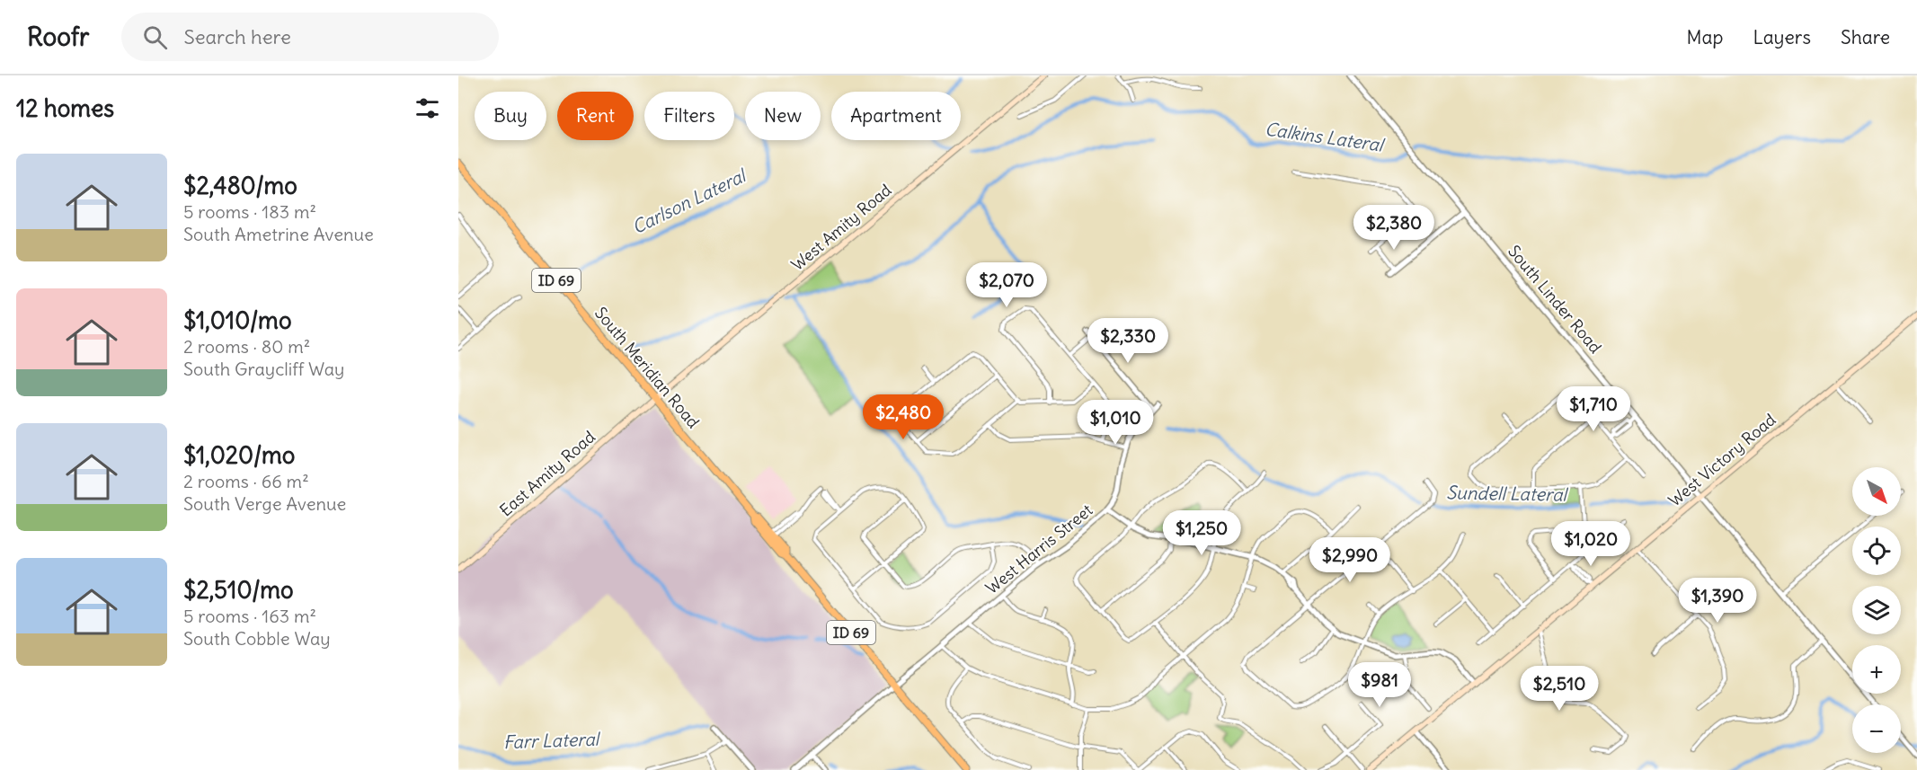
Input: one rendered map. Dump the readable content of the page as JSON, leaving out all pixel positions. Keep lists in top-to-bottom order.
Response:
{
  "streets": {
    "main road": [
      "West Amity Road",
      "ID 69",
      "South Meridian Road",
      "West Victory Road",
      "East Amity Road"
    ],
    "street": ["South Linder Road", "West Harris Street"]
  },
  "crossings": [
    ["West Amity Road", "South Meridian Road"],
    ["West Amity Road", "East Amity Road"],
    ["South Linder Road", "West Victory Road"],
    ["South Meridian Road", "East Amity Road"],
    ["South Meridian Road", "West Harris Street"]
  ],
  "water": [
    "Calkins Lateral",
    "Carlson Lateral",
    "Sundell Lateral",
    "Farr Lateral"
  ],
  "north": "bottom right",
  "page": {
    "header": "Roofr",
    "search": "Search here",
    "nav": ["Map", "Layers", "Share"],
    "heading": "12 homes",
    "chip": [
      "Buy",
      "Rent",
      "Filters",
      "New",
      "Apartment"
    ],
    "list": [
      {
        "name": "$2,480/mo",
        "note": "5 rooms · 183 m² · South Ametrine Avenue"
      },
      {
        "name": "$1,010/mo",
        "note": "2 rooms · 80 m² · South Graycliff Way"
      },
      {
        "name": "$1,020/mo",
        "note": "2 rooms · 66 m² · South Verge Avenue"
      },
      {
        "name": "$2,510/mo",
        "note": "5 rooms · 163 m² · South Cobble Way"
      }
    ],
    "price": [
      "$2,380",
      "$2,070",
      "$2,330",
      "$1,710",
      "$2,480",
      "$1,010",
      "$1,250",
      "$1,020",
      "$2,990",
      "$1,390",
      "$981",
      "$2,510"
    ],
    "map_buttons": ["+", "−"]
  }
}
